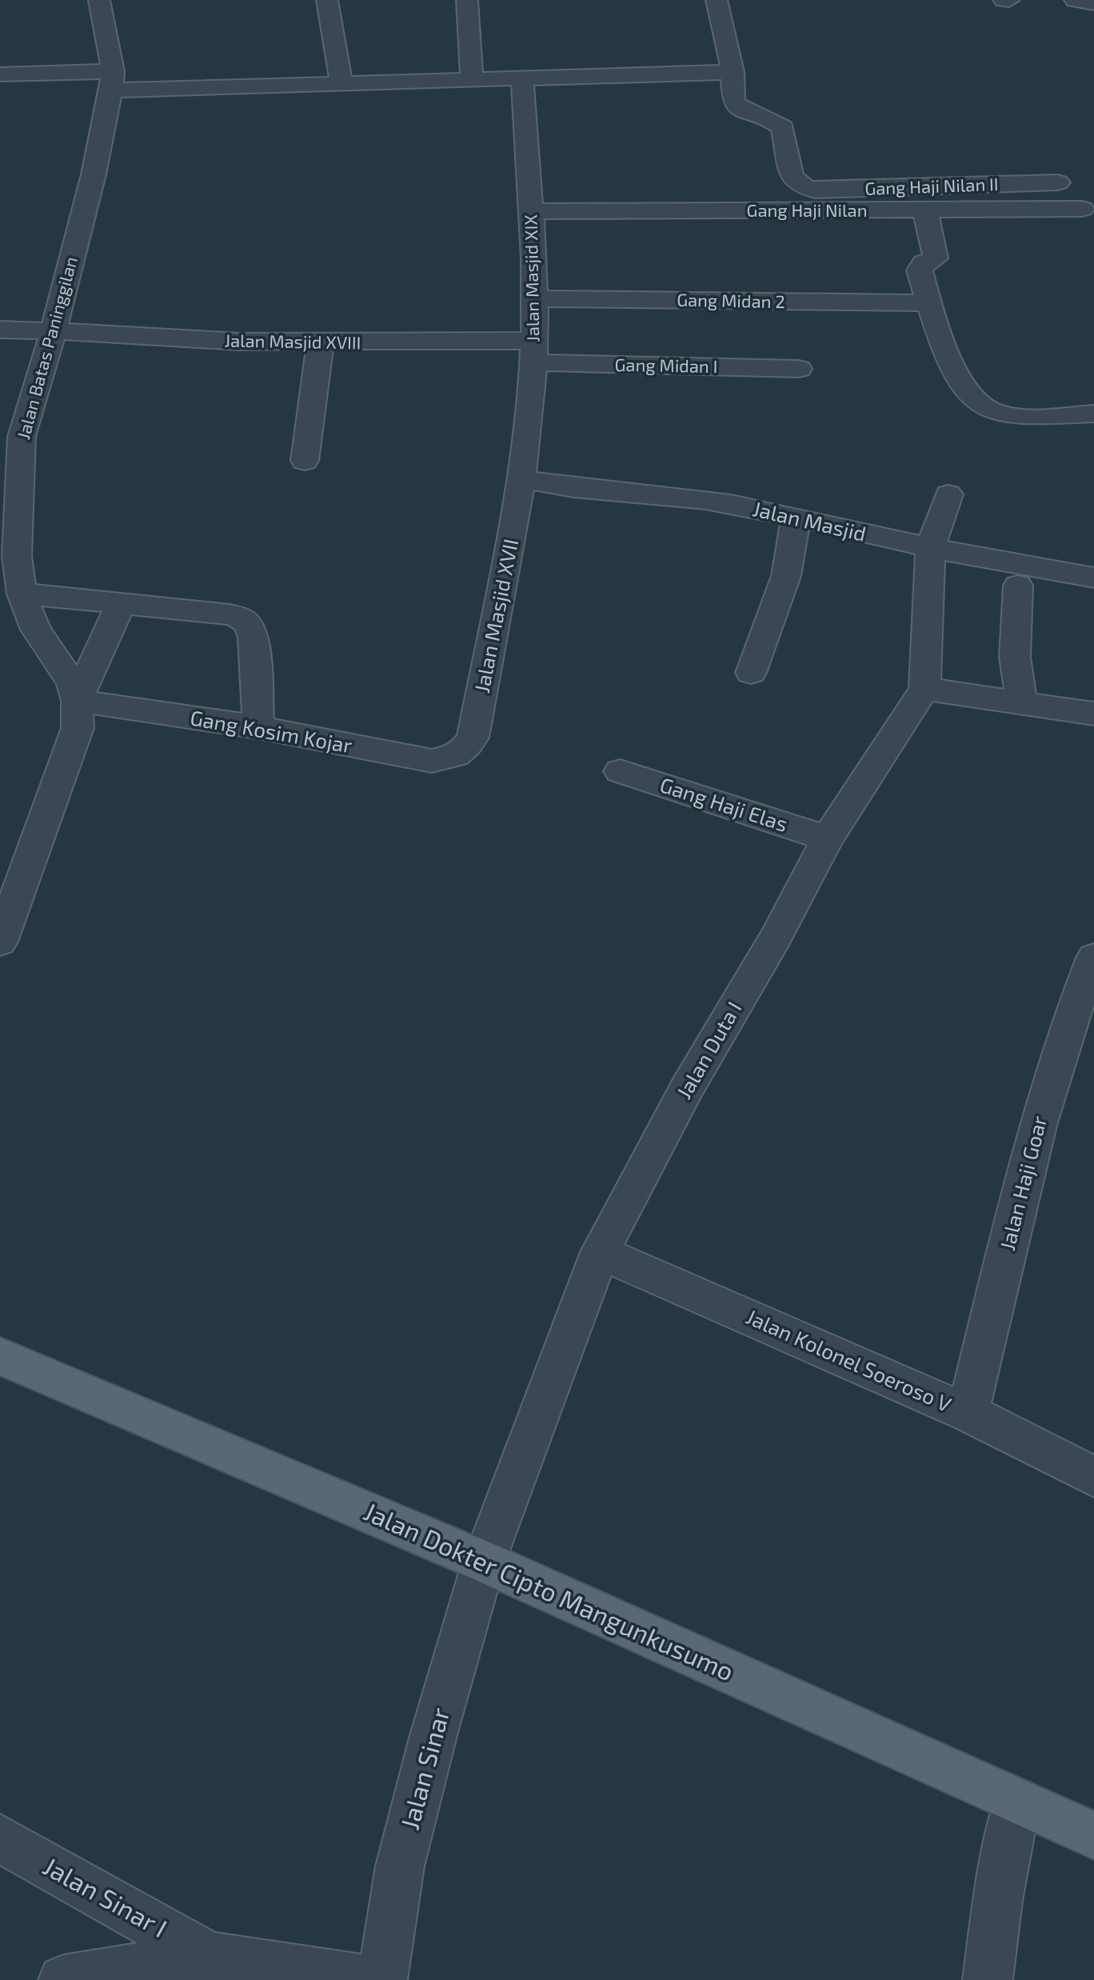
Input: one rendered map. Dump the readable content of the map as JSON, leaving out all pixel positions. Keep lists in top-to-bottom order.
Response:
{
  "streets": {
    "main road": ["Jalan Dokter Cipto Mangunkusumo"],
    "street": [
      "Gang Haji Nilan II",
      "Gang Haji Nilan",
      "Jalan Masjid XIX",
      "Gang Midan 2",
      "Jalan Masjid XVIII",
      "Jalan Batas Paninggilan",
      "Gang Midan I",
      "Jalan Masjid",
      "Jalan Masjid XVII",
      "Gang Kosim Kojar",
      "Gang Haji Elas",
      "Jalan Duta I",
      "Jalan Haji Goar",
      "Jalan Kolonel Soeroso V",
      "Jalan Sinar",
      "Jalan Sinar I"
    ]
  },
  "crossings": [
    ["Gang Haji Nilan", "Jalan Masjid XIX"],
    ["Jalan Masjid XIX", "Gang Midan 2"],
    ["Jalan Masjid XIX", "Jalan Masjid XVIII"],
    ["Jalan Masjid XIX", "Gang Midan I"],
    ["Jalan Masjid XIX", "Jalan Masjid"],
    ["Jalan Masjid XIX", "Jalan Masjid XVII"],
    ["Jalan Masjid XVIII", "Jalan Batas Paninggilan"],
    ["Jalan Masjid XVIII", "Gang Midan I"],
    ["Jalan Batas Paninggilan", "Gang Kosim Kojar"],
    ["Jalan Masjid", "Jalan Masjid XVII"],
    ["Jalan Masjid XVII", "Gang Kosim Kojar"],
    ["Gang Haji Elas", "Jalan Duta I"],
    ["Jalan Duta I", "Jalan Kolonel Soeroso V"],
    ["Jalan Duta I", "Jalan Dokter Cipto Mangunkusumo"],
    ["Jalan Duta I", "Jalan Sinar"],
    ["Jalan Haji Goar", "Jalan Kolonel Soeroso V"],
    ["Jalan Dokter Cipto Mangunkusumo", "Jalan Sinar"]
  ]
}
